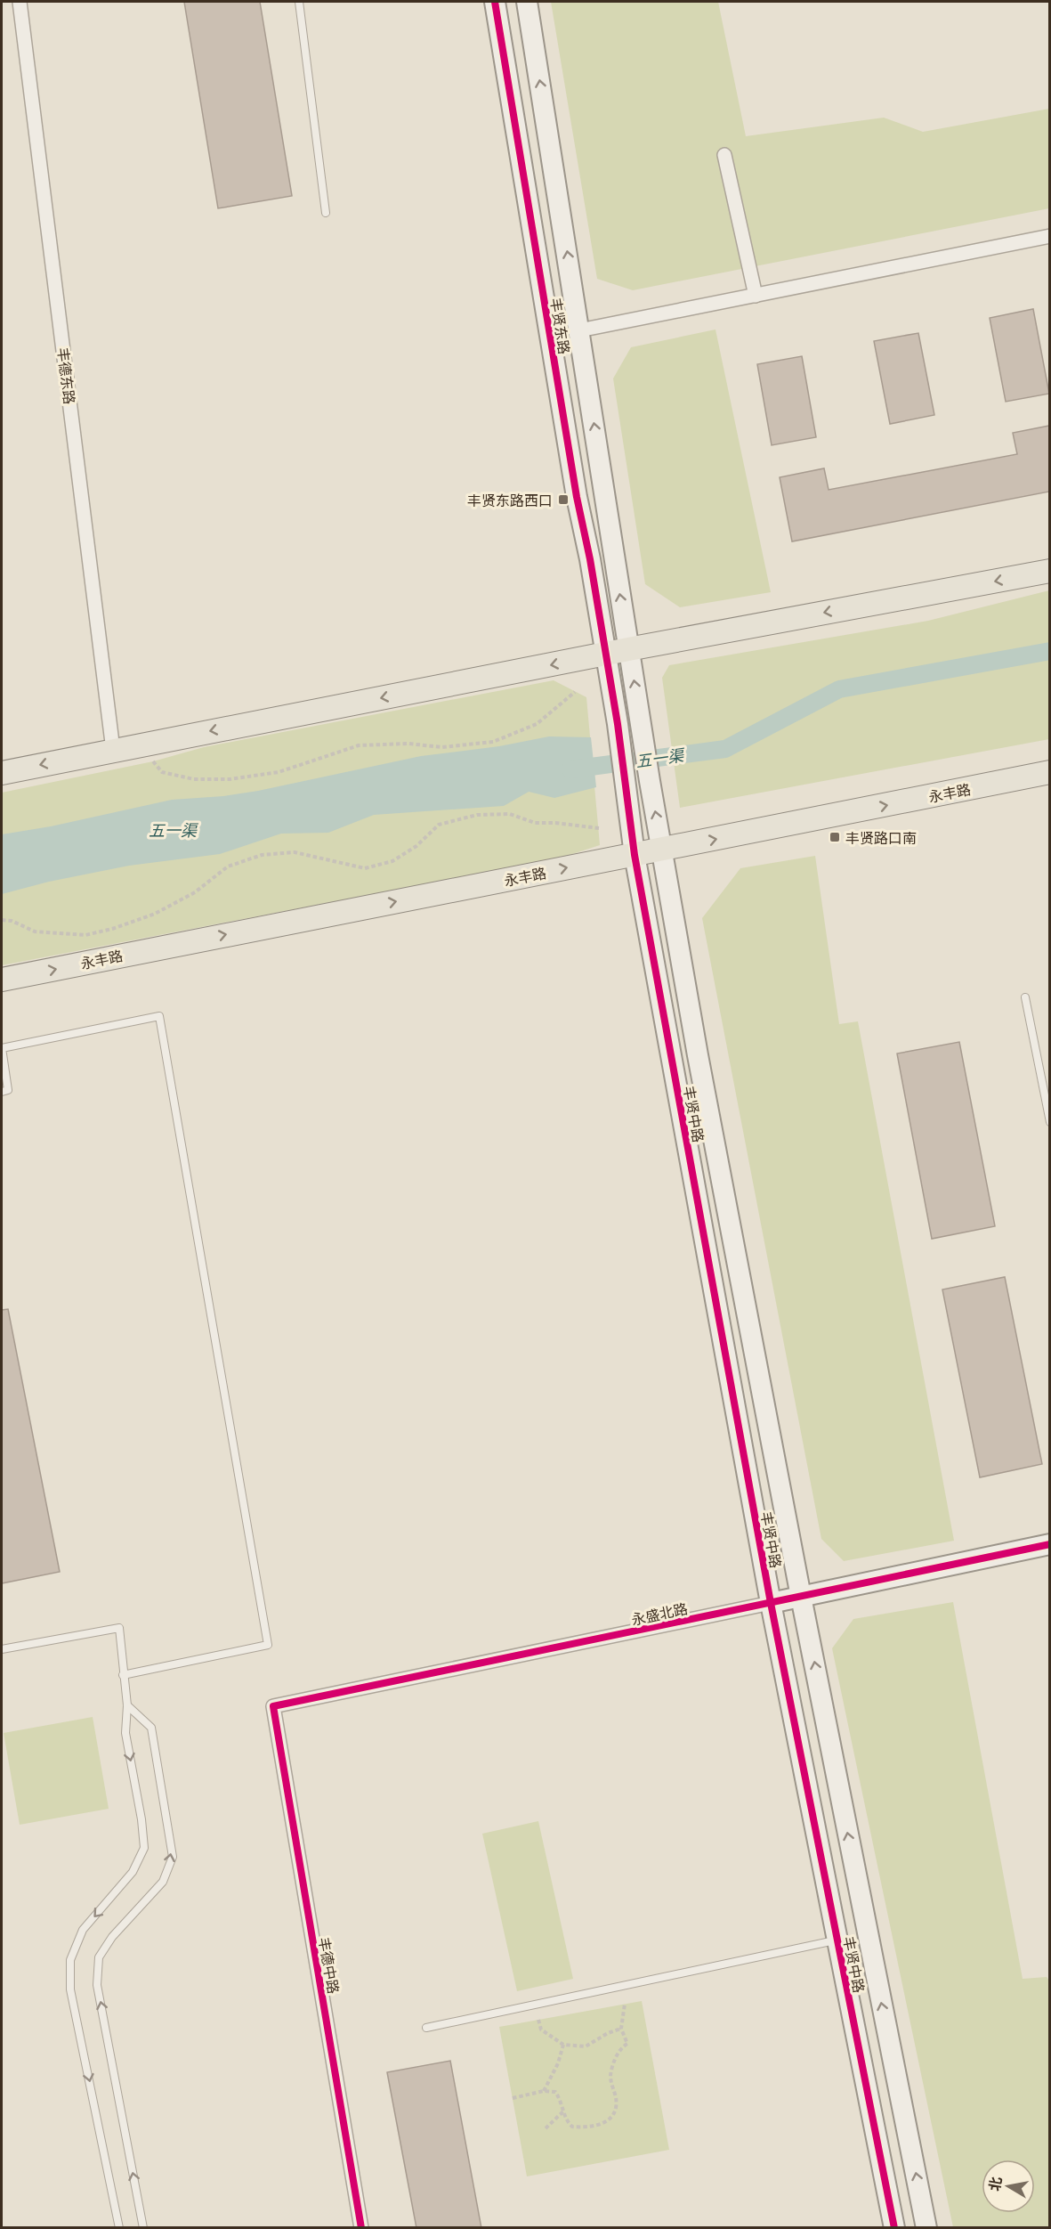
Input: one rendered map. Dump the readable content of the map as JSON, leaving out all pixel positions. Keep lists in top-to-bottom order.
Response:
{
  "streets": {
    "main road": ["永丰路"],
    "street": [
      "丰贤东路",
      "丰德东路",
      "丰贤中路",
      "永盛北路",
      "丰德中路"
    ]
  },
  "crossings": [
    ["丰贤东路", "丰贤中路"],
    ["永丰路", "丰贤中路"],
    ["丰贤中路", "永盛北路"],
    ["永盛北路", "丰德中路"]
  ],
  "water": ["五一渠"],
  "places": {
    "transit": ["丰贤东路西口", "丰贤路口南"]
  },
  "north": "left"
}
